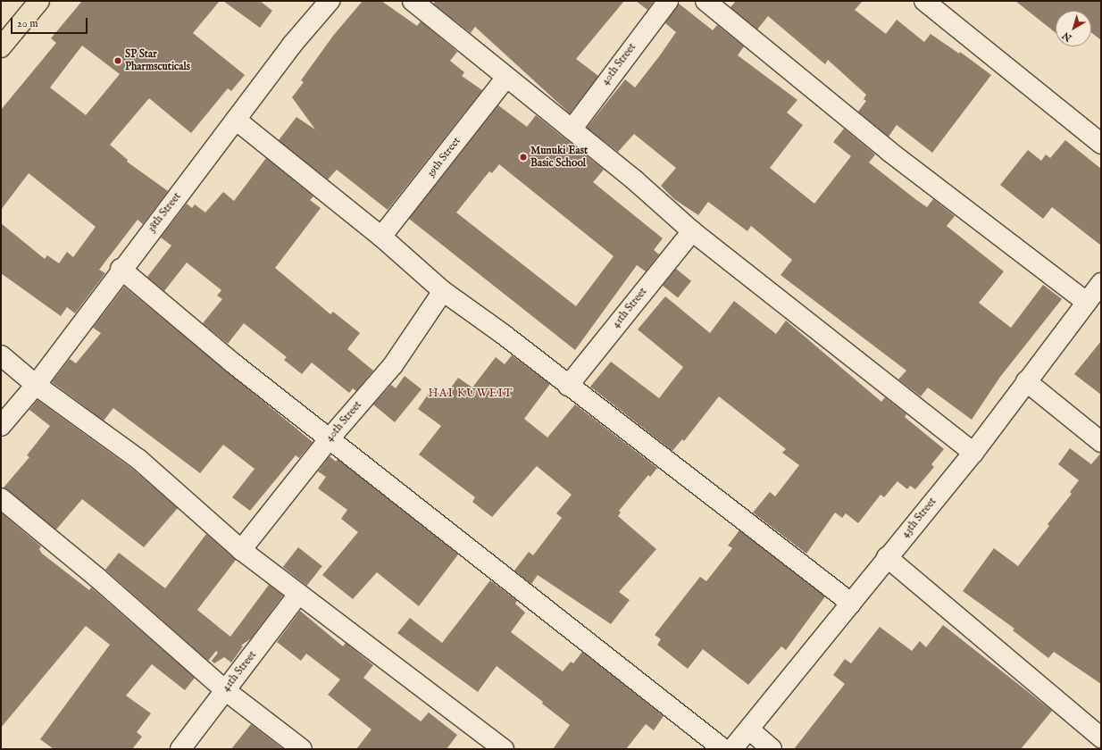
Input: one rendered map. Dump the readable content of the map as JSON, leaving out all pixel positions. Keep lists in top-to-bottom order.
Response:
{
  "streets": {
    "street": [
      "40th Street",
      "39th Street",
      "38th Street",
      "41th Street",
      "43th Street"
    ]
  },
  "districts": ["HAI KUWEIT"],
  "places": ["SP Star Pharmscuticals", "Munuki East Basic School"],
  "scale_bar": "20 m",
  "north": "bottom left"
}
